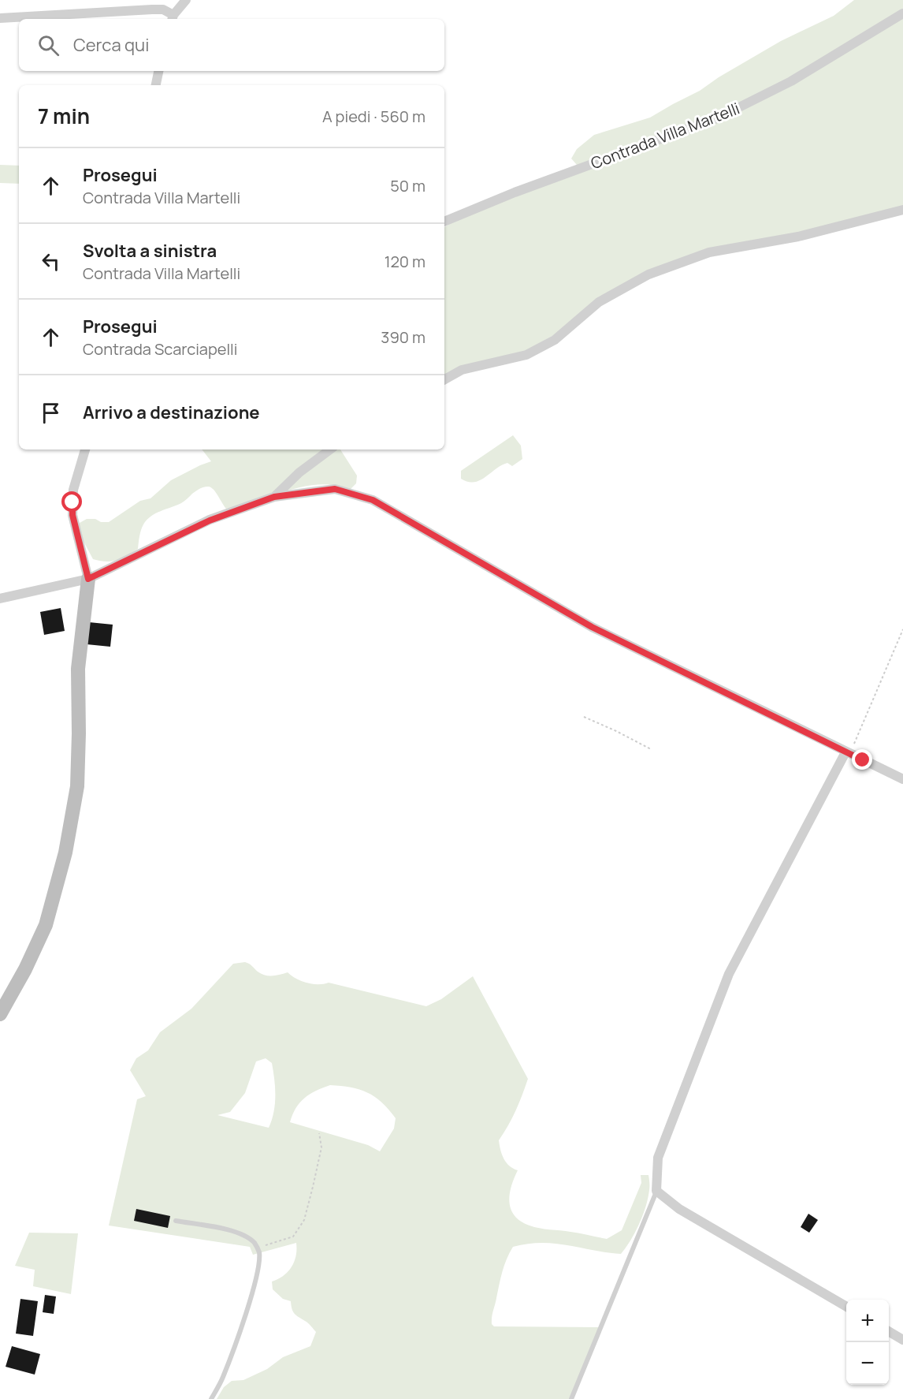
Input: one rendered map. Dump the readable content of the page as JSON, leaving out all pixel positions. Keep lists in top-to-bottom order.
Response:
{
  "streets": {
    "street": ["Contrada Villa Martelli"]
  },
  "page": {
    "search": "Cerca qui",
    "heading": ["7 min", "A piedi · 560 m"],
    "list": [
      ["Prosegui", "Contrada Villa Martelli", "50 m"],
      ["Svolta a sinistra", "Contrada Villa Martelli", "120 m"],
      ["Prosegui", "Contrada Scarciapelli", "390 m"],
      "Arrivo a destinazione"
    ],
    "map_buttons": ["+", "−"]
  }
}
